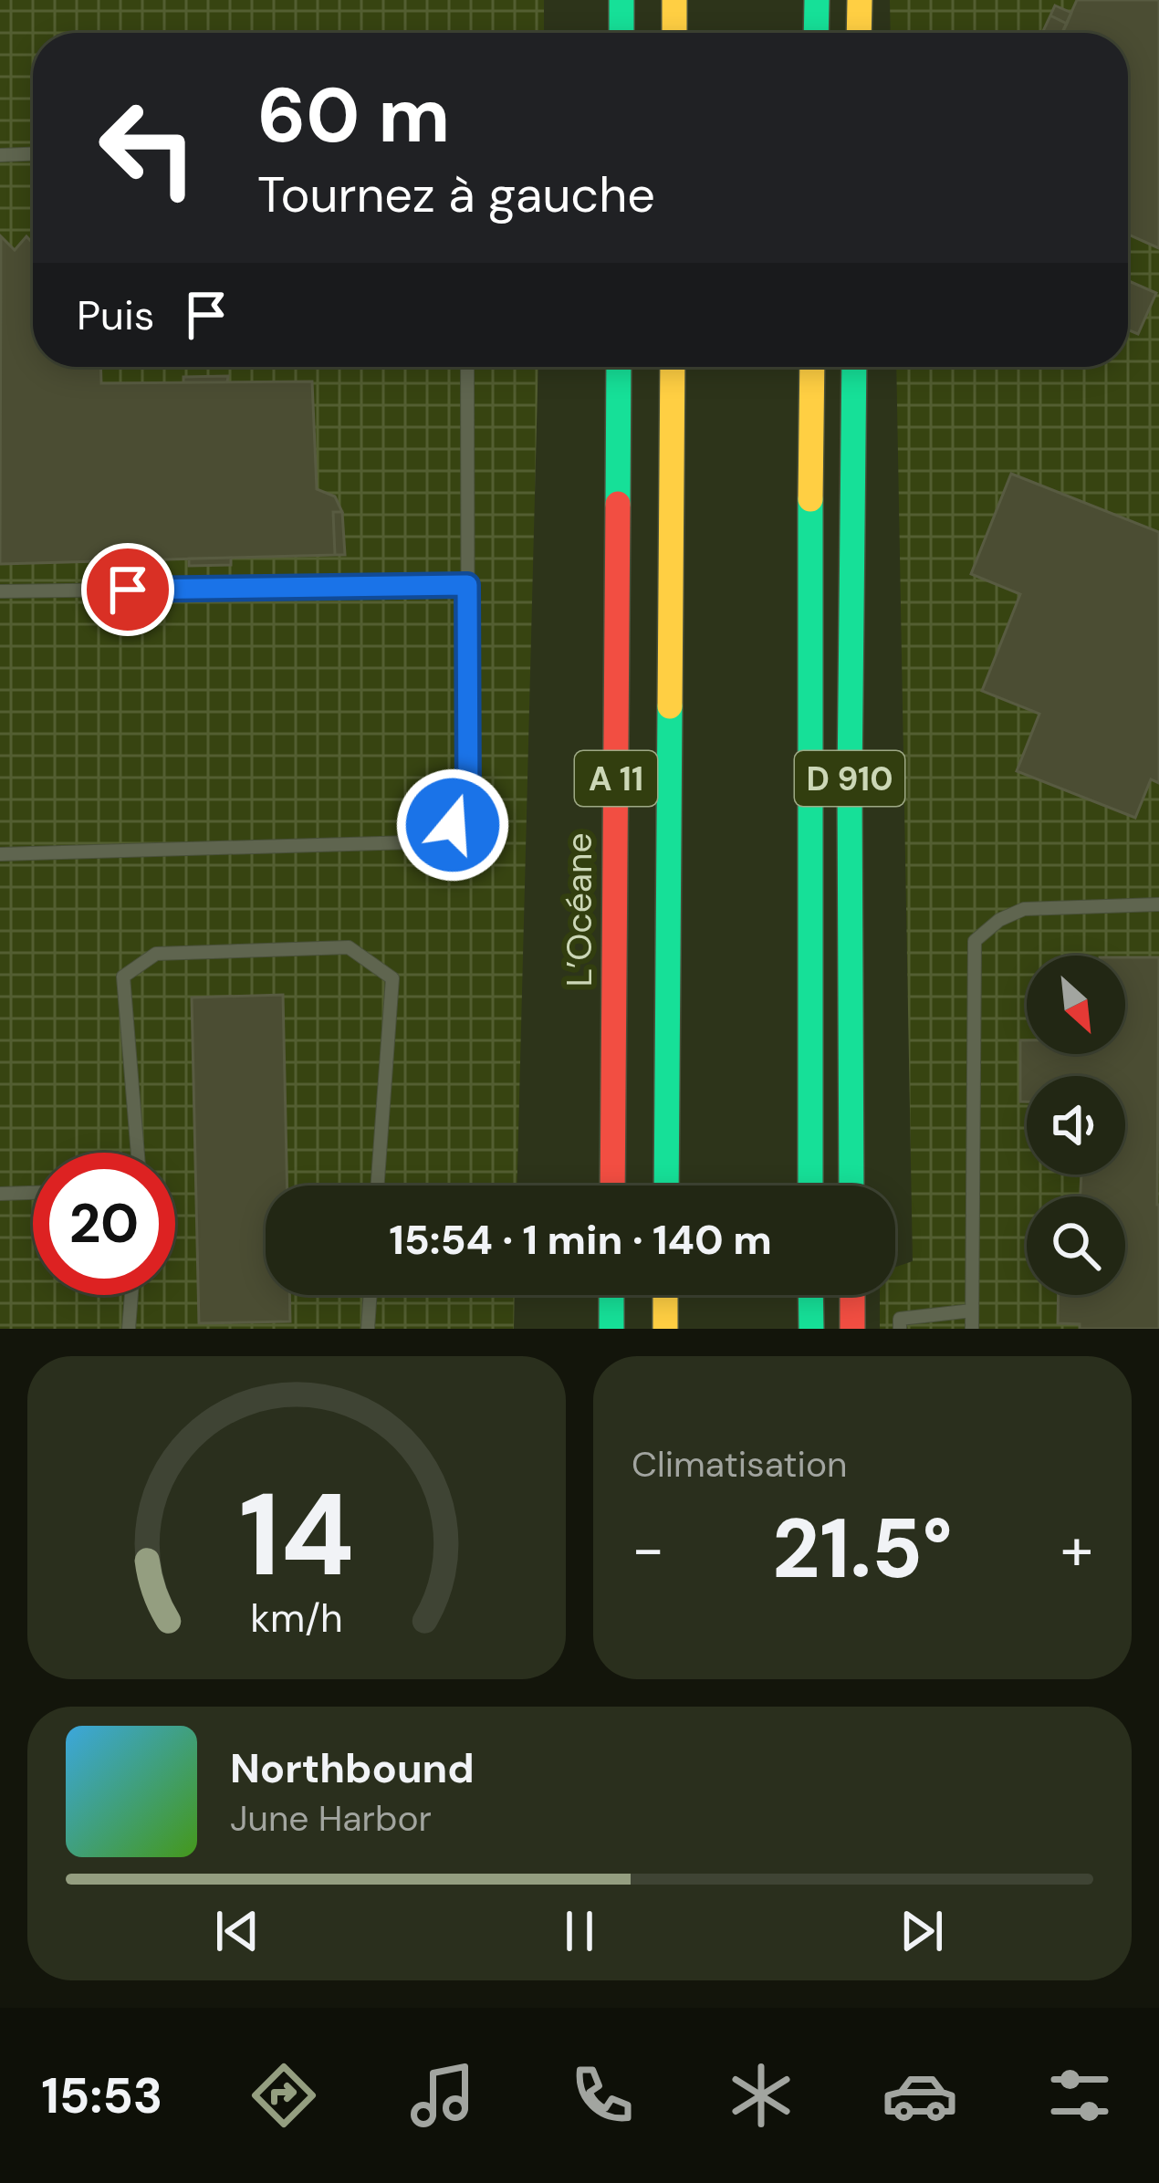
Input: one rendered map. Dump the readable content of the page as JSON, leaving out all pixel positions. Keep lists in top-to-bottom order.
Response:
{
  "streets": {
    "main road": ["A 11", "D 910", "L’Océane"]
  },
  "north": "bottom right",
  "page": {
    "turn": ["60 m", "Tournez à gauche"],
    "then": "Puis",
    "limit": "20",
    "trip": "15:54 · 1 min · 140 m",
    "tile": "Climatisation",
    "heat": ["−", "21.5°", "+"],
    "song": ["Northbound", "June Harbor"],
    "tabs": "15:53",
    "gauge": ["14", "km/h"]
  }
}
